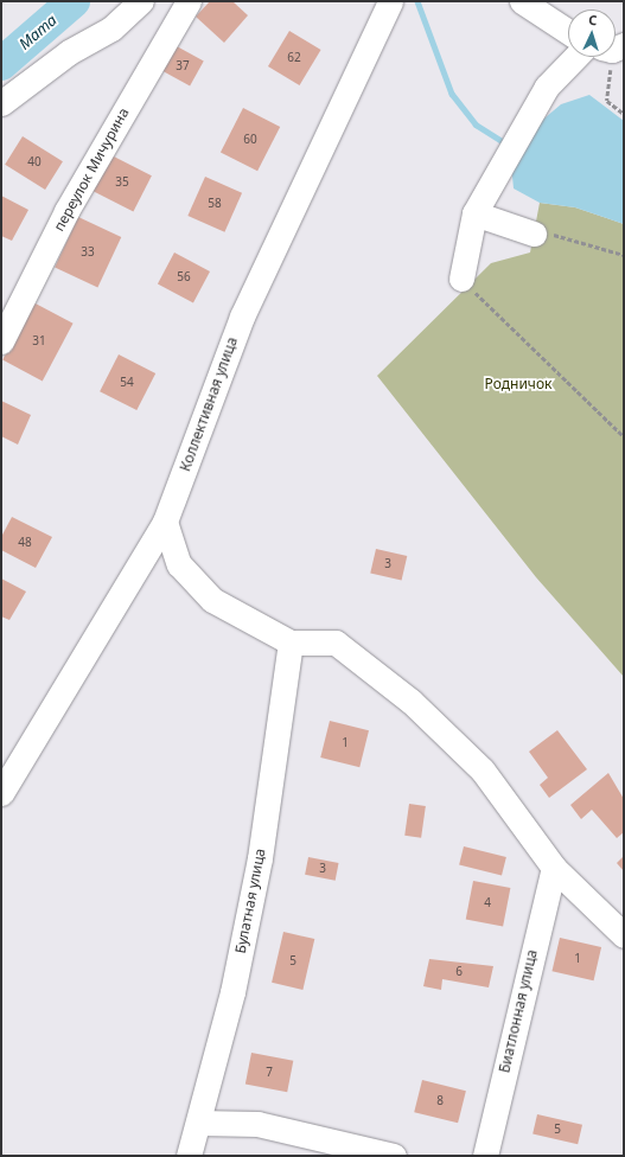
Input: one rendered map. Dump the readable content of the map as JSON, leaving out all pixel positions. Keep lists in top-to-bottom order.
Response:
{
  "streets": {
    "street": [
      "переулок Мичурина",
      "Коллективная улица",
      "Булатная улица",
      "Биатлонная улица"
    ]
  },
  "water": ["Мата"],
  "parks": ["Родничок"],
  "house_numbers": [
    "62",
    "37",
    "60",
    "40",
    "35",
    "58",
    "33",
    "56",
    "31",
    "54",
    "48",
    "3",
    "1",
    "3",
    "4",
    "1",
    "5",
    "6",
    "7",
    "8",
    "5"
  ],
  "north": "top"
}
